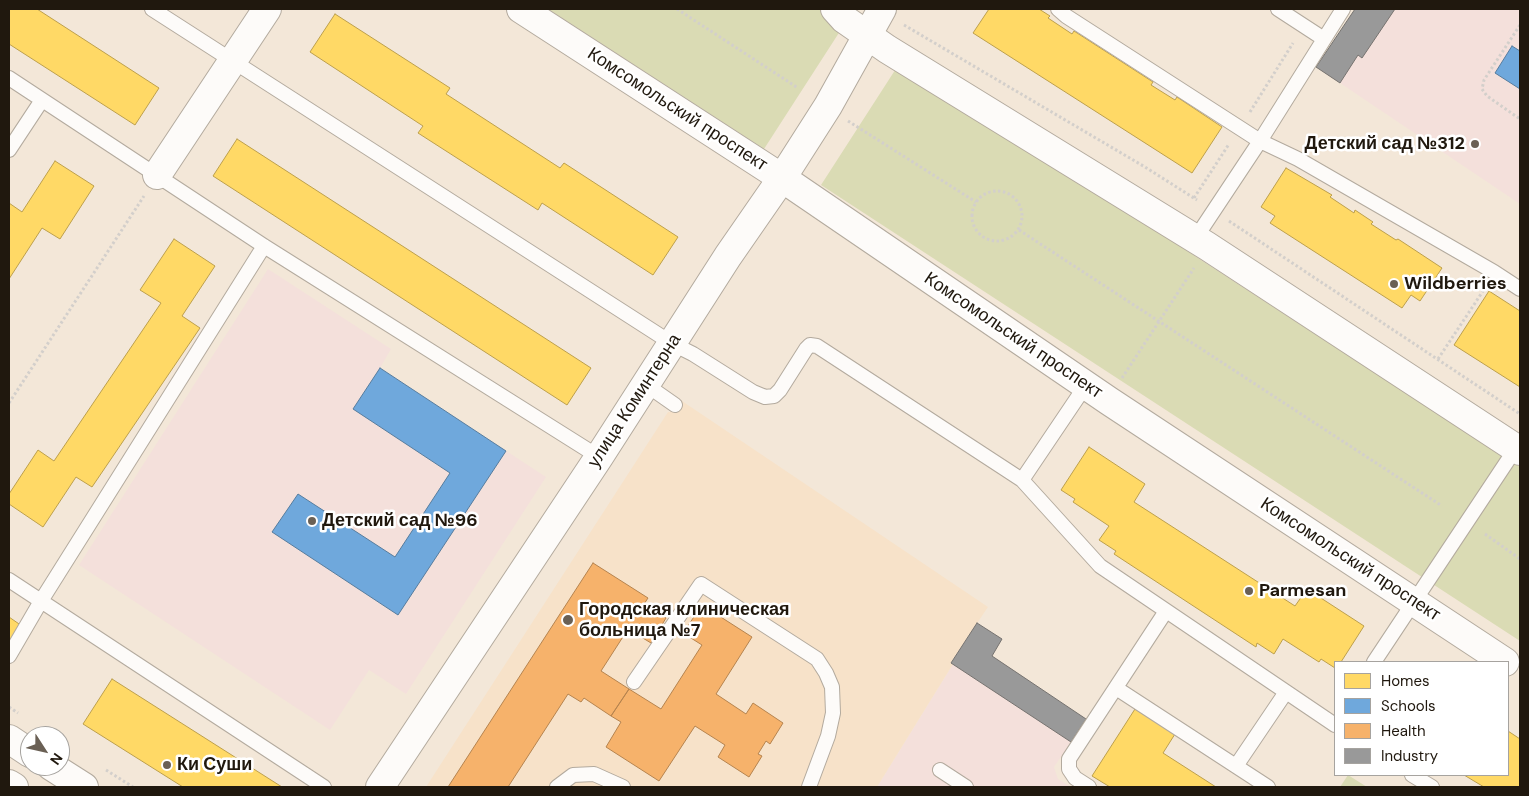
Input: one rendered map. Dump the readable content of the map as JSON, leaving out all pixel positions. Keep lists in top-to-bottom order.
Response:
{
  "streets": {
    "street": ["Комсомольский проспект", "улица Коминтерна"]
  },
  "crossings": [
    ["Комсомольский проспект", "улица Коминтерна"]
  ],
  "places": [
    "Детский сад №312",
    "Wildberries",
    "Детский сад №96",
    "Parmesan",
    "Городская клиническая больница №7",
    "Ки Суши"
  ],
  "legend": [
    "Homes",
    "Schools",
    "Health",
    "Industry"
  ],
  "north": "bottom right"
}
